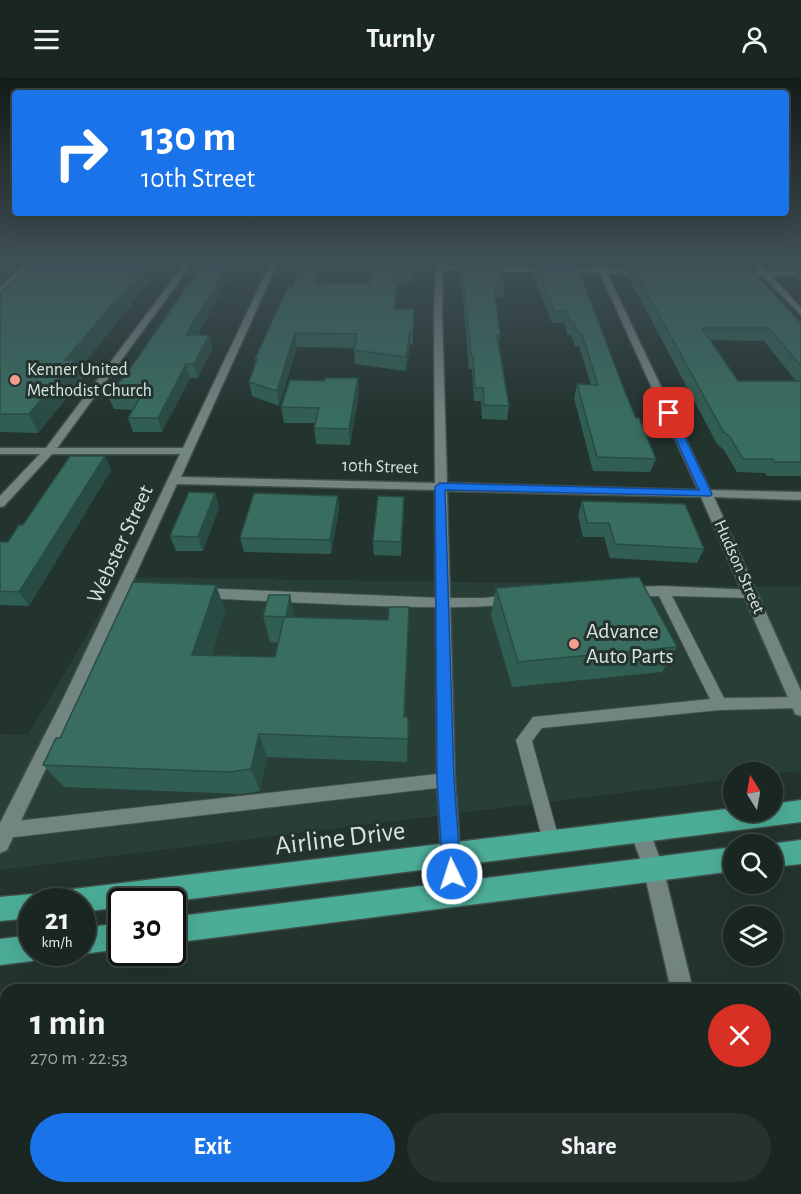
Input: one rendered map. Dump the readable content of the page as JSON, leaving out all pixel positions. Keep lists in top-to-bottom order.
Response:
{
  "streets": {
    "highway": ["Airline Drive"],
    "street": ["10th Street", "Webster Street", "Hudson Street"]
  },
  "crossings": [
    ["10th Street", "Webster Street"],
    ["10th Street", "Hudson Street"]
  ],
  "places": ["Kenner United Methodist Church", "Advance Auto Parts"],
  "north": "top",
  "page": {
    "header": "Turnly",
    "turn": ["130 m", "10th Street"],
    "speed": "21 km/h",
    "limit": "30",
    "heading": ["1 min", "270 m · 22:53"],
    "buttons": ["Exit", "Share"]
  }
}
